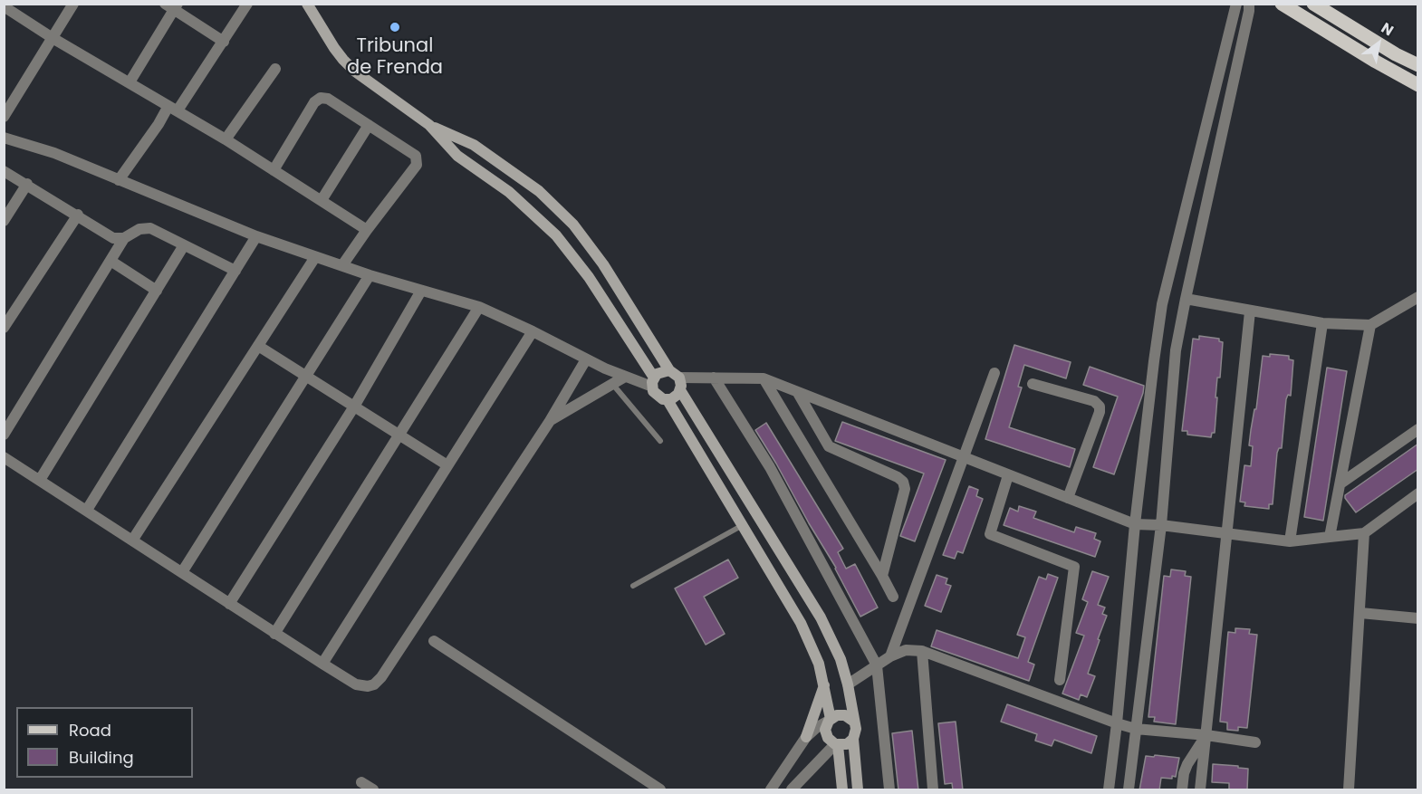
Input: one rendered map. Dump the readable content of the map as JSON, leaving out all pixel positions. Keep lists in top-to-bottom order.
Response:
{
  "places": ["Tribunal de Frenda"],
  "legend": ["Road", "Building"],
  "north": "top right"
}
